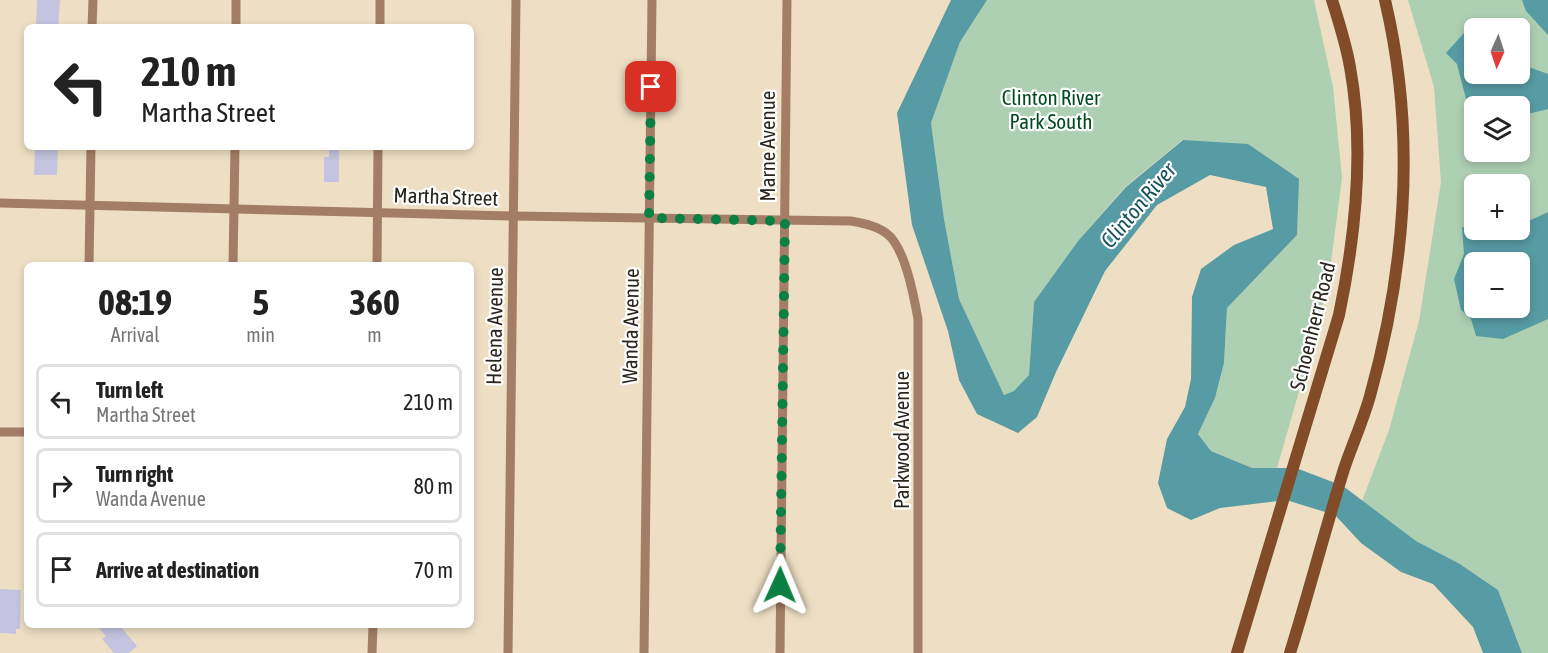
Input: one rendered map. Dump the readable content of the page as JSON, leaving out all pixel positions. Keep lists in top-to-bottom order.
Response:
{
  "streets": {
    "main road": ["Schoenherr Road"],
    "street": [
      "Marne Avenue",
      "Martha Street",
      "Helena Avenue",
      "Wanda Avenue",
      "Parkwood Avenue"
    ]
  },
  "crossings": [
    ["Marne Avenue", "Martha Street"],
    ["Martha Street", "Helena Avenue"],
    ["Martha Street", "Wanda Avenue"],
    ["Martha Street", "Parkwood Avenue"]
  ],
  "water": ["Clinton River"],
  "parks": ["Clinton River Park South"],
  "north": "bottom",
  "page": {
    "map_buttons": ["+", "−"],
    "turn": ["210 m", "Martha Street"],
    "eta": [
      "08:19",
      "Arrival",
      "5",
      "min",
      "360",
      "m"
    ],
    "list": [
      {
        "name": "Turn left",
        "note": "Martha Street",
        "value": "210 m"
      },
      {
        "name": "Turn right",
        "note": "Wanda Avenue",
        "value": "80 m"
      },
      {
        "name": "Arrive at destination",
        "value": "70 m"
      }
    ]
  }
}
